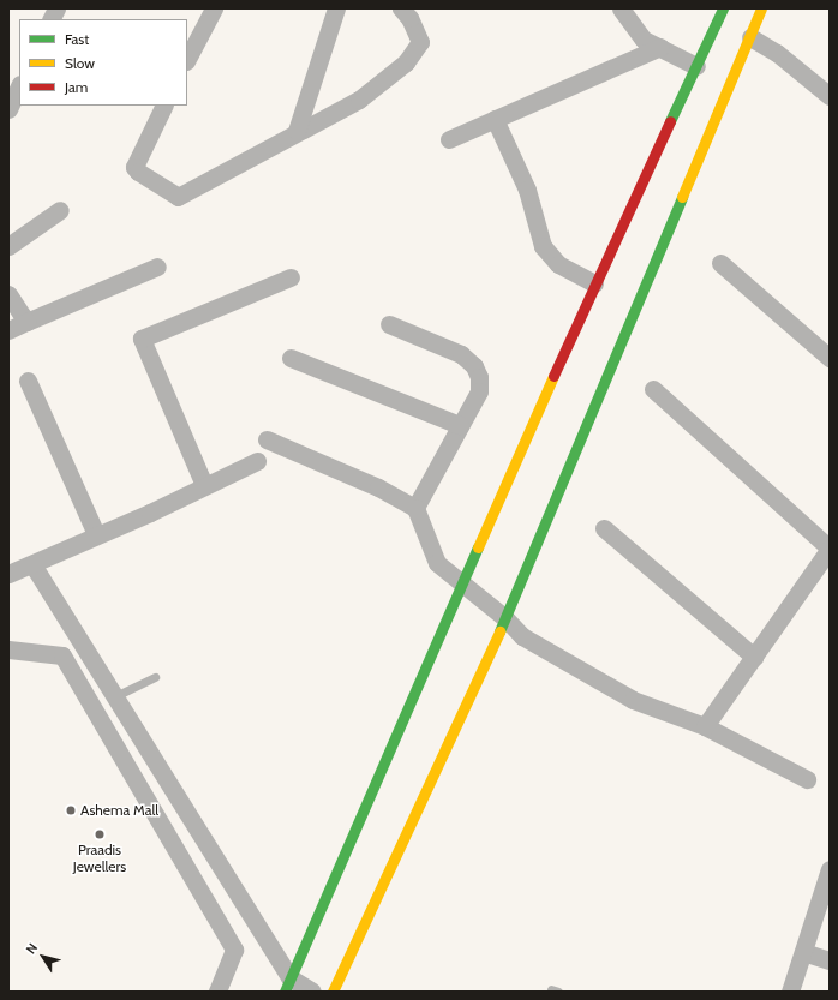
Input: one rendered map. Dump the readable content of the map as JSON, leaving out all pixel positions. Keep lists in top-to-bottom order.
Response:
{
  "places": ["Ashema Mall", "Praadis Jewellers"],
  "legend": ["Fast", "Slow", "Jam"],
  "north": "top left"
}
